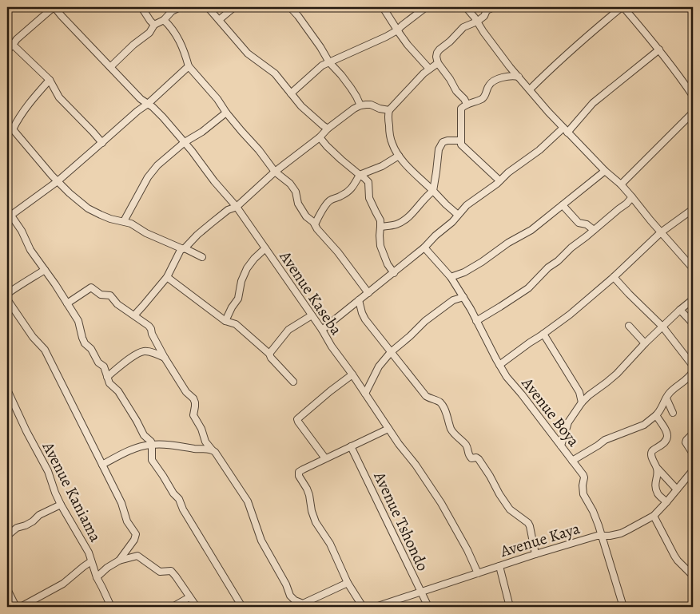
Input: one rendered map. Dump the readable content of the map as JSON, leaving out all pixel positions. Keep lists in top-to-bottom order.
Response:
{
  "streets": {
    "street": [
      "Avenue Kaseba",
      "Avenue Boya",
      "Avenue Kaniama",
      "Avenue Tshondo",
      "Avenue Kaya"
    ]
  },
  "crossings": [
    ["Avenue Kaseba", "Avenue Kaya"],
    ["Avenue Boya", "Avenue Kaya"],
    ["Avenue Tshondo", "Avenue Kaya"]
  ]
}
